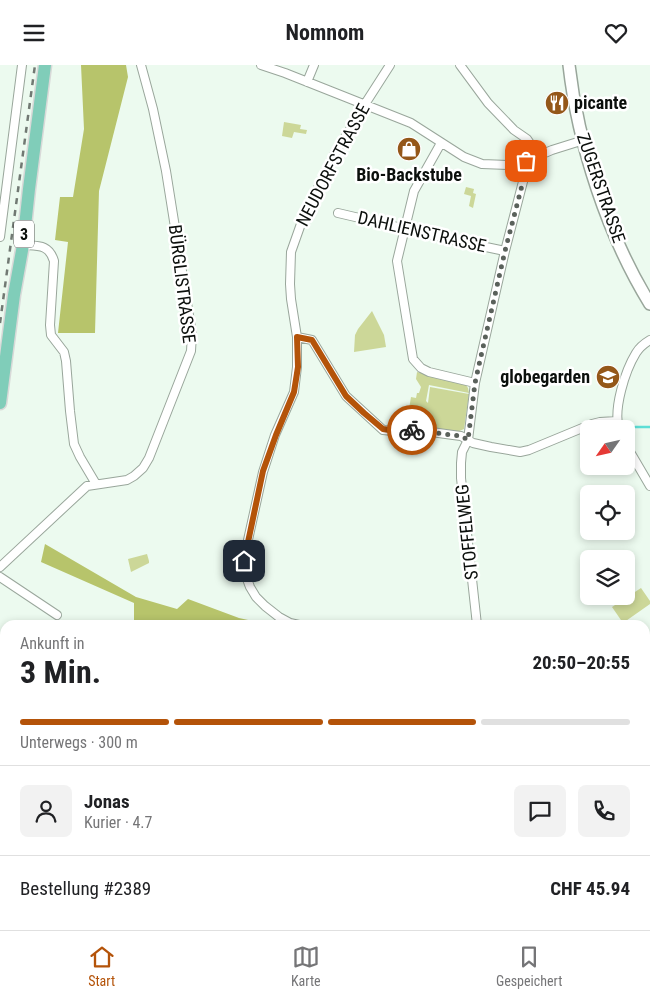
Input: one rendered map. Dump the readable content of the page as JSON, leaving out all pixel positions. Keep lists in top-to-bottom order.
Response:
{
  "streets": {
    "main road": ["ZUGERSTRASSE", "3"],
    "street": [
      "NEUDORFSTRASSE",
      "DAHLIENSTRASSE",
      "BÜRGLISTRASSE",
      "STOFFELWEG"
    ]
  },
  "crossings": [
    ["DAHLIENSTRASSE", "STOFFELWEG"]
  ],
  "places": {
    "restaurant": ["picante"],
    "shop": ["Bio-Backstube"],
    "school or university": ["globegarden"]
  },
  "north": "bottom left",
  "page": {
    "header": "Nomnom",
    "heading": ["3 Min.", "Ankunft in", "20:50–20:55"],
    "panel": [
      "Jonas",
      "Kurier · 4.7",
      "Bestellung #2389",
      "CHF 45.94"
    ],
    "bar": "Unterwegs · 300 m",
    "tabs": ["Start", "Karte", "Gespeichert"]
  }
}
